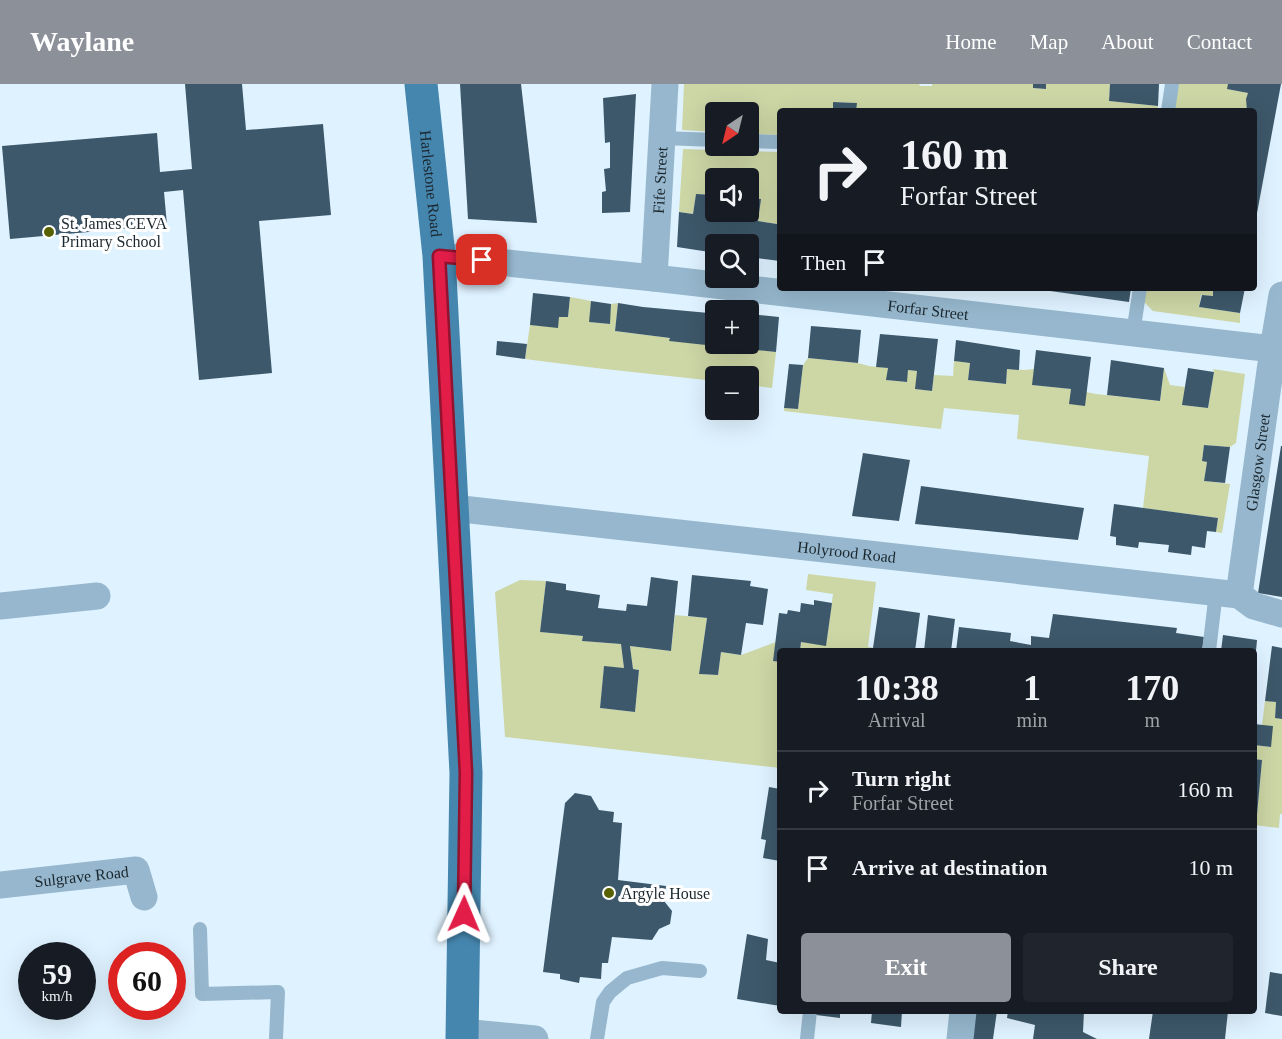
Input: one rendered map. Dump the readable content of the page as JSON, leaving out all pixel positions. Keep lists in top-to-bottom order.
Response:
{
  "streets": {
    "main road": ["Harlestone Road"],
    "street": [
      "Fife Street",
      "Forfar Street",
      "Glasgow Street",
      "Holyrood Road",
      "Sulgrave Road"
    ]
  },
  "crossings": [
    ["Fife Street", "Forfar Street"],
    ["Harlestone Road", "Forfar Street"],
    ["Harlestone Road", "Holyrood Road"],
    ["Forfar Street", "Glasgow Street"],
    ["Glasgow Street", "Holyrood Road"]
  ],
  "places": ["St. James CEVA Primary School", "Argyle House"],
  "north": "bottom left",
  "page": {
    "header": "Waylane",
    "nav": [
      "Home",
      "Map",
      "About",
      "Contact"
    ],
    "map_buttons": ["+", "−"],
    "turn": ["160 m", "Forfar Street"],
    "then": "Then",
    "eta": [
      "10:38",
      "Arrival",
      "1",
      "min",
      "170",
      "m"
    ],
    "list": [
      {
        "name": "Turn right",
        "note": "Forfar Street",
        "value": "160 m"
      },
      {
        "name": "Arrive at destination",
        "value": "10 m"
      }
    ],
    "buttons": ["Exit", "Share"],
    "speed": "59 km/h",
    "limit": "60"
  }
}
